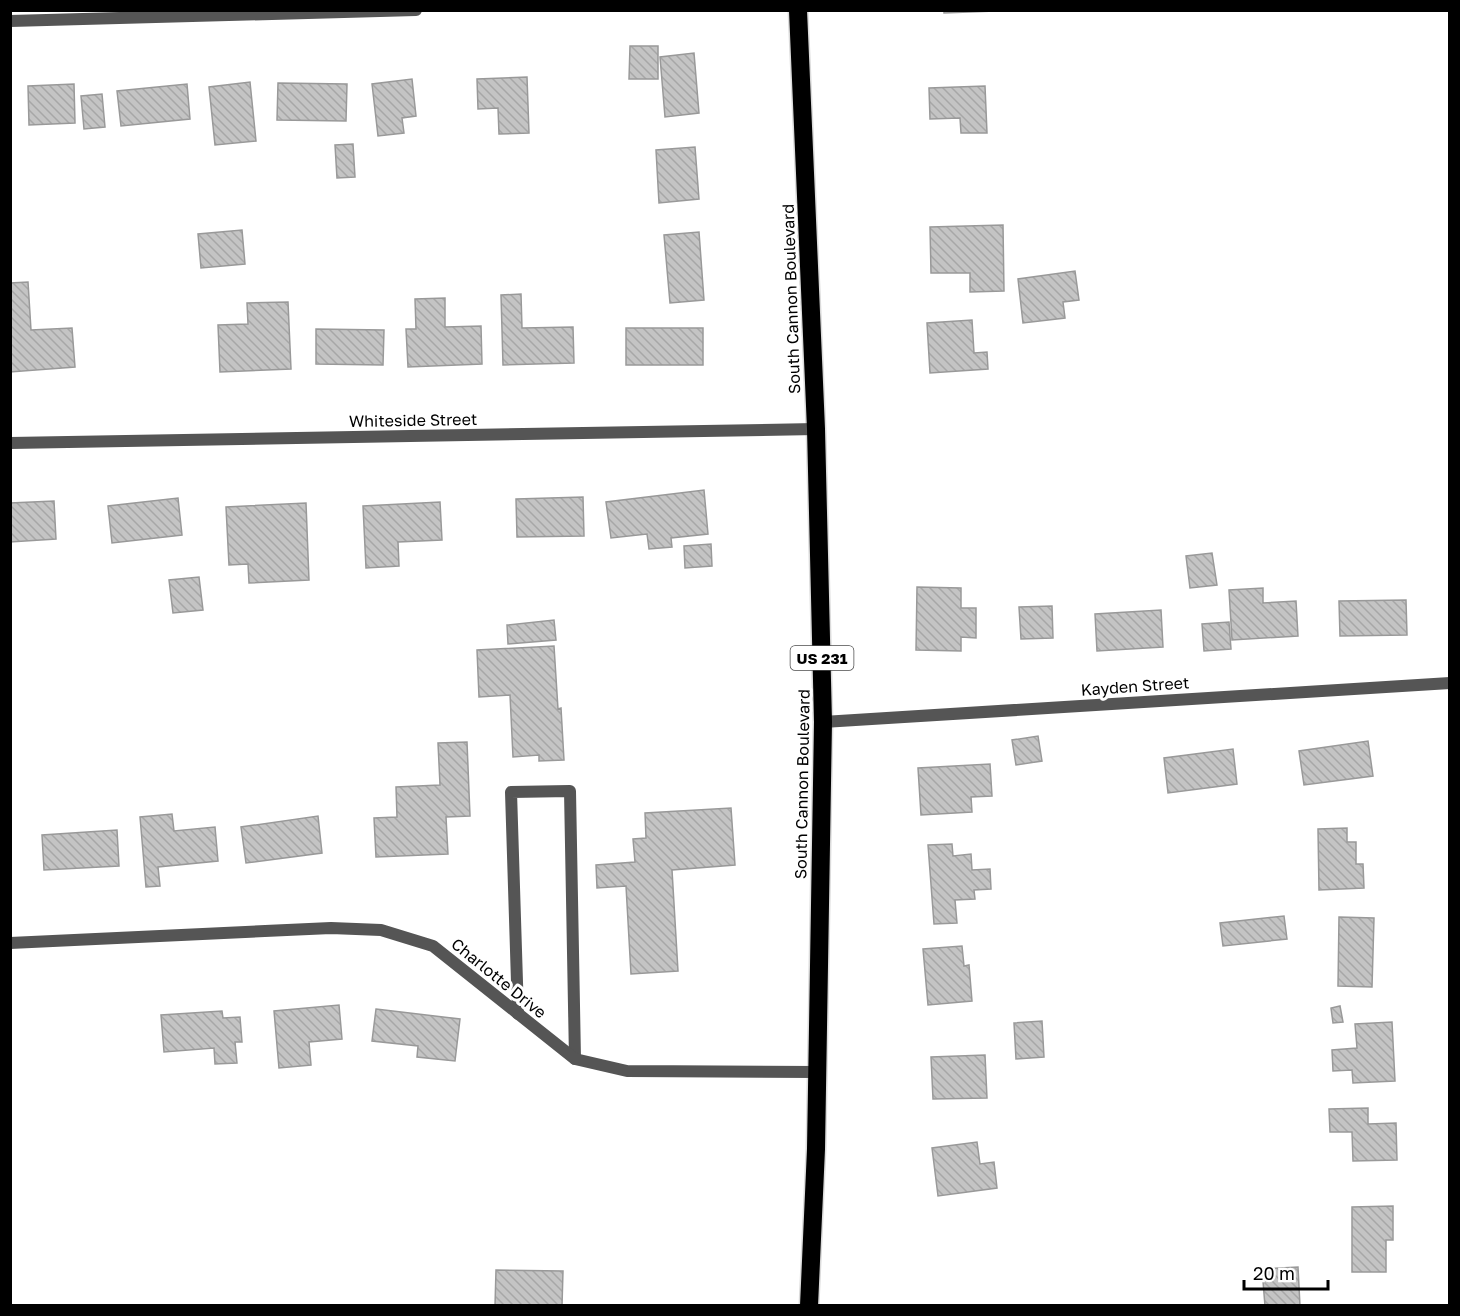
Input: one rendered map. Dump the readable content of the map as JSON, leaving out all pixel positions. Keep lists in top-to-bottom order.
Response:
{
  "streets": {
    "highway": ["South Cannon Boulevard", "US 231"],
    "street": ["Whiteside Street", "Kayden Street", "Charlotte Drive"]
  },
  "crossings": [
    ["South Cannon Boulevard", "Whiteside Street"],
    ["South Cannon Boulevard", "Kayden Street"],
    ["South Cannon Boulevard", "Charlotte Drive"]
  ],
  "scale_bar": "20 m"
}
